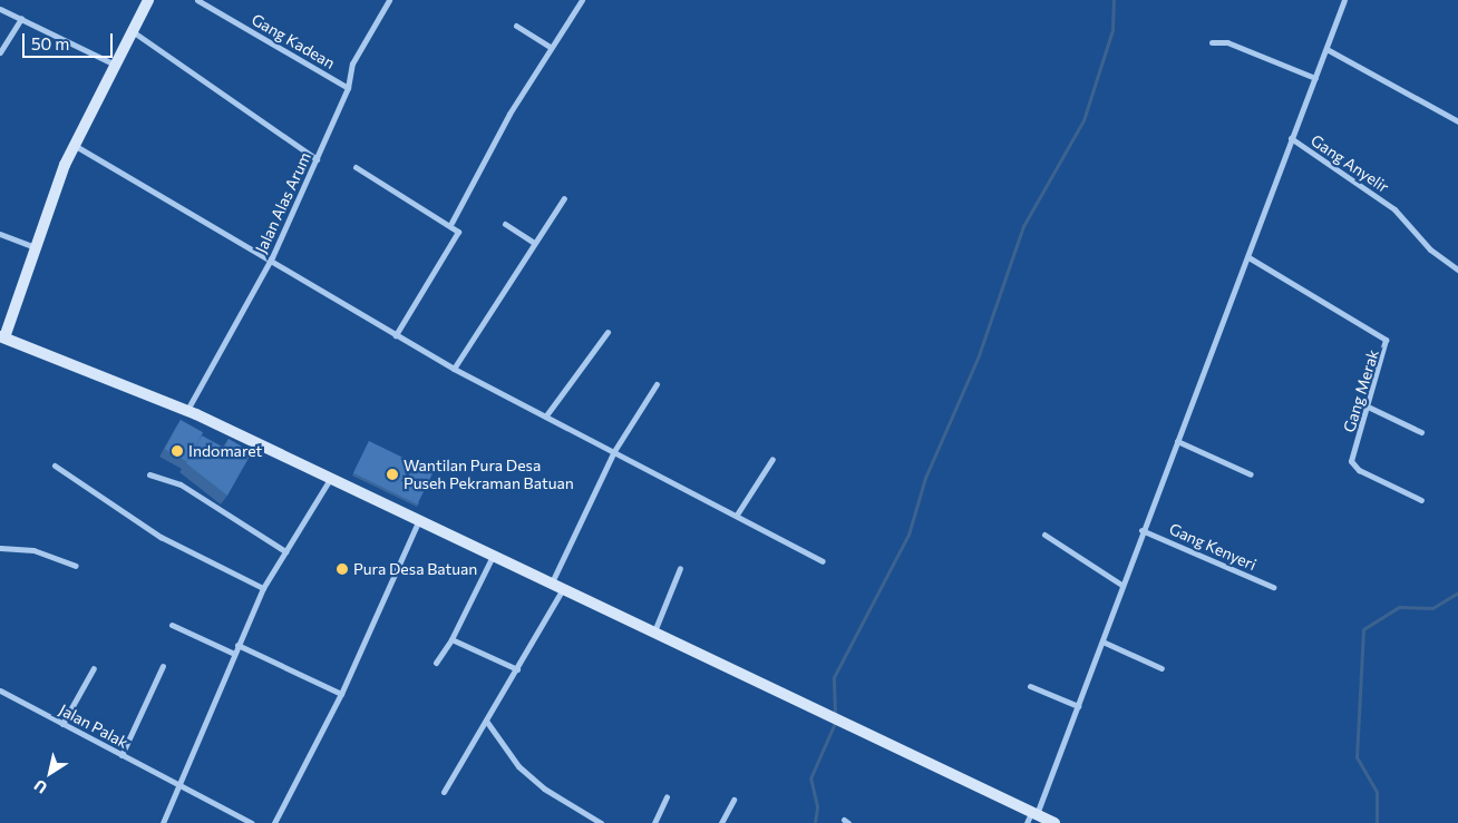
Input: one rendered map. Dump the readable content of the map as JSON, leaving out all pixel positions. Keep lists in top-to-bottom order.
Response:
{
  "streets": {
    "street": [
      "Gang Kadean",
      "Gang Anyelir",
      "Jalan Alas Arum",
      "Gang Merak",
      "Gang Kenyeri",
      "Jalan Palak"
    ]
  },
  "crossings": [
    ["Gang Kadean", "Jalan Alas Arum"]
  ],
  "places": ["Indomaret", "Wantilan Pura Desa Puseh Pekraman Batuan", "Pura Desa Batuan"],
  "scale_bar": "50 m",
  "north": "bottom left"
}
